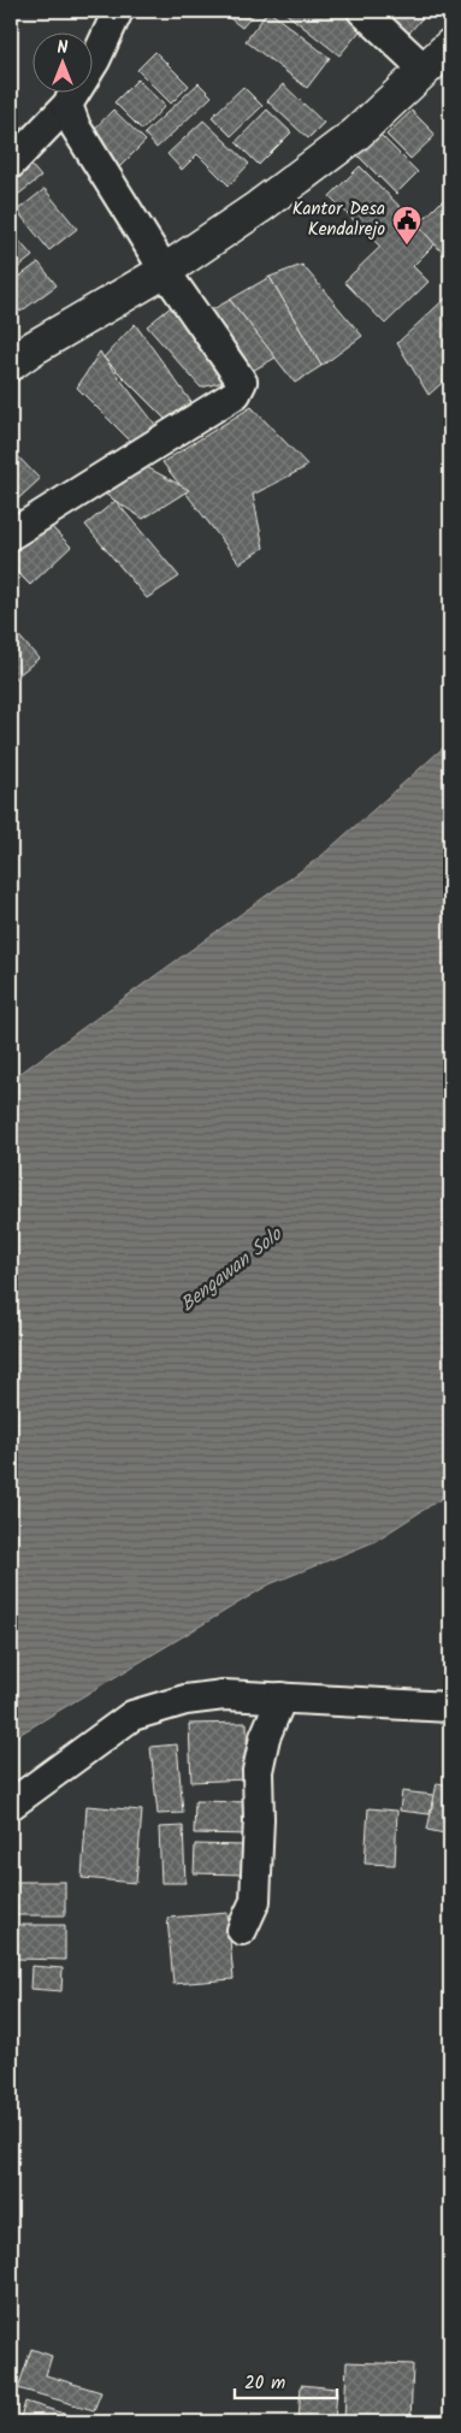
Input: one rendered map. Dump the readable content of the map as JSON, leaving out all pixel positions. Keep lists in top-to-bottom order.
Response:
{
  "water": ["Bengawan Solo"],
  "places": {
    "public building": ["Kantor Desa Kendalrejo"]
  },
  "scale_bar": "20 m",
  "north": "top"
}
